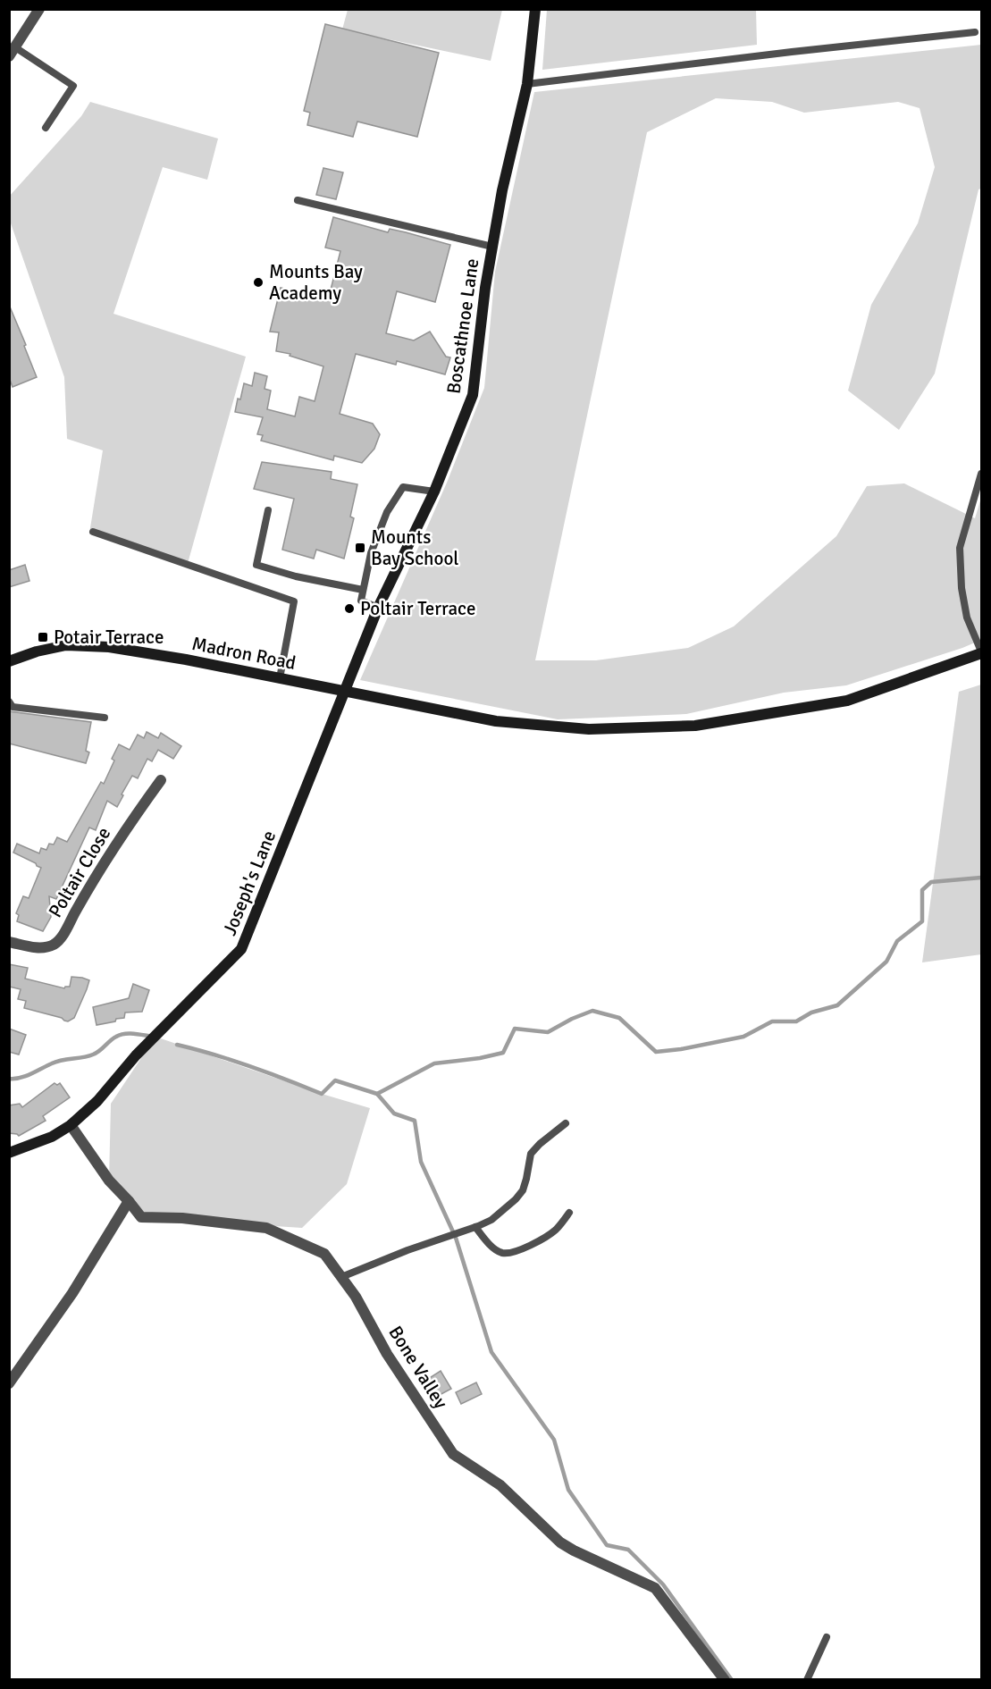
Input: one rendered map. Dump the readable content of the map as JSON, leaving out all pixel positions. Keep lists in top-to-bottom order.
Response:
{
  "streets": {
    "street": [
      "Boscathnoe Lane",
      "Madron Road",
      "Poltair Close",
      "Joseph's Lane",
      "Bone Valley"
    ]
  },
  "crossings": [
    ["Boscathnoe Lane", "Madron Road"],
    ["Boscathnoe Lane", "Joseph's Lane"],
    ["Madron Road", "Joseph's Lane"],
    ["Joseph's Lane", "Bone Valley"]
  ],
  "places": {
    "other": ["Mounts Bay Academy", "Poltair Terrace"],
    "transit": ["Mounts Bay School", "Potair Terrace"]
  }
}
